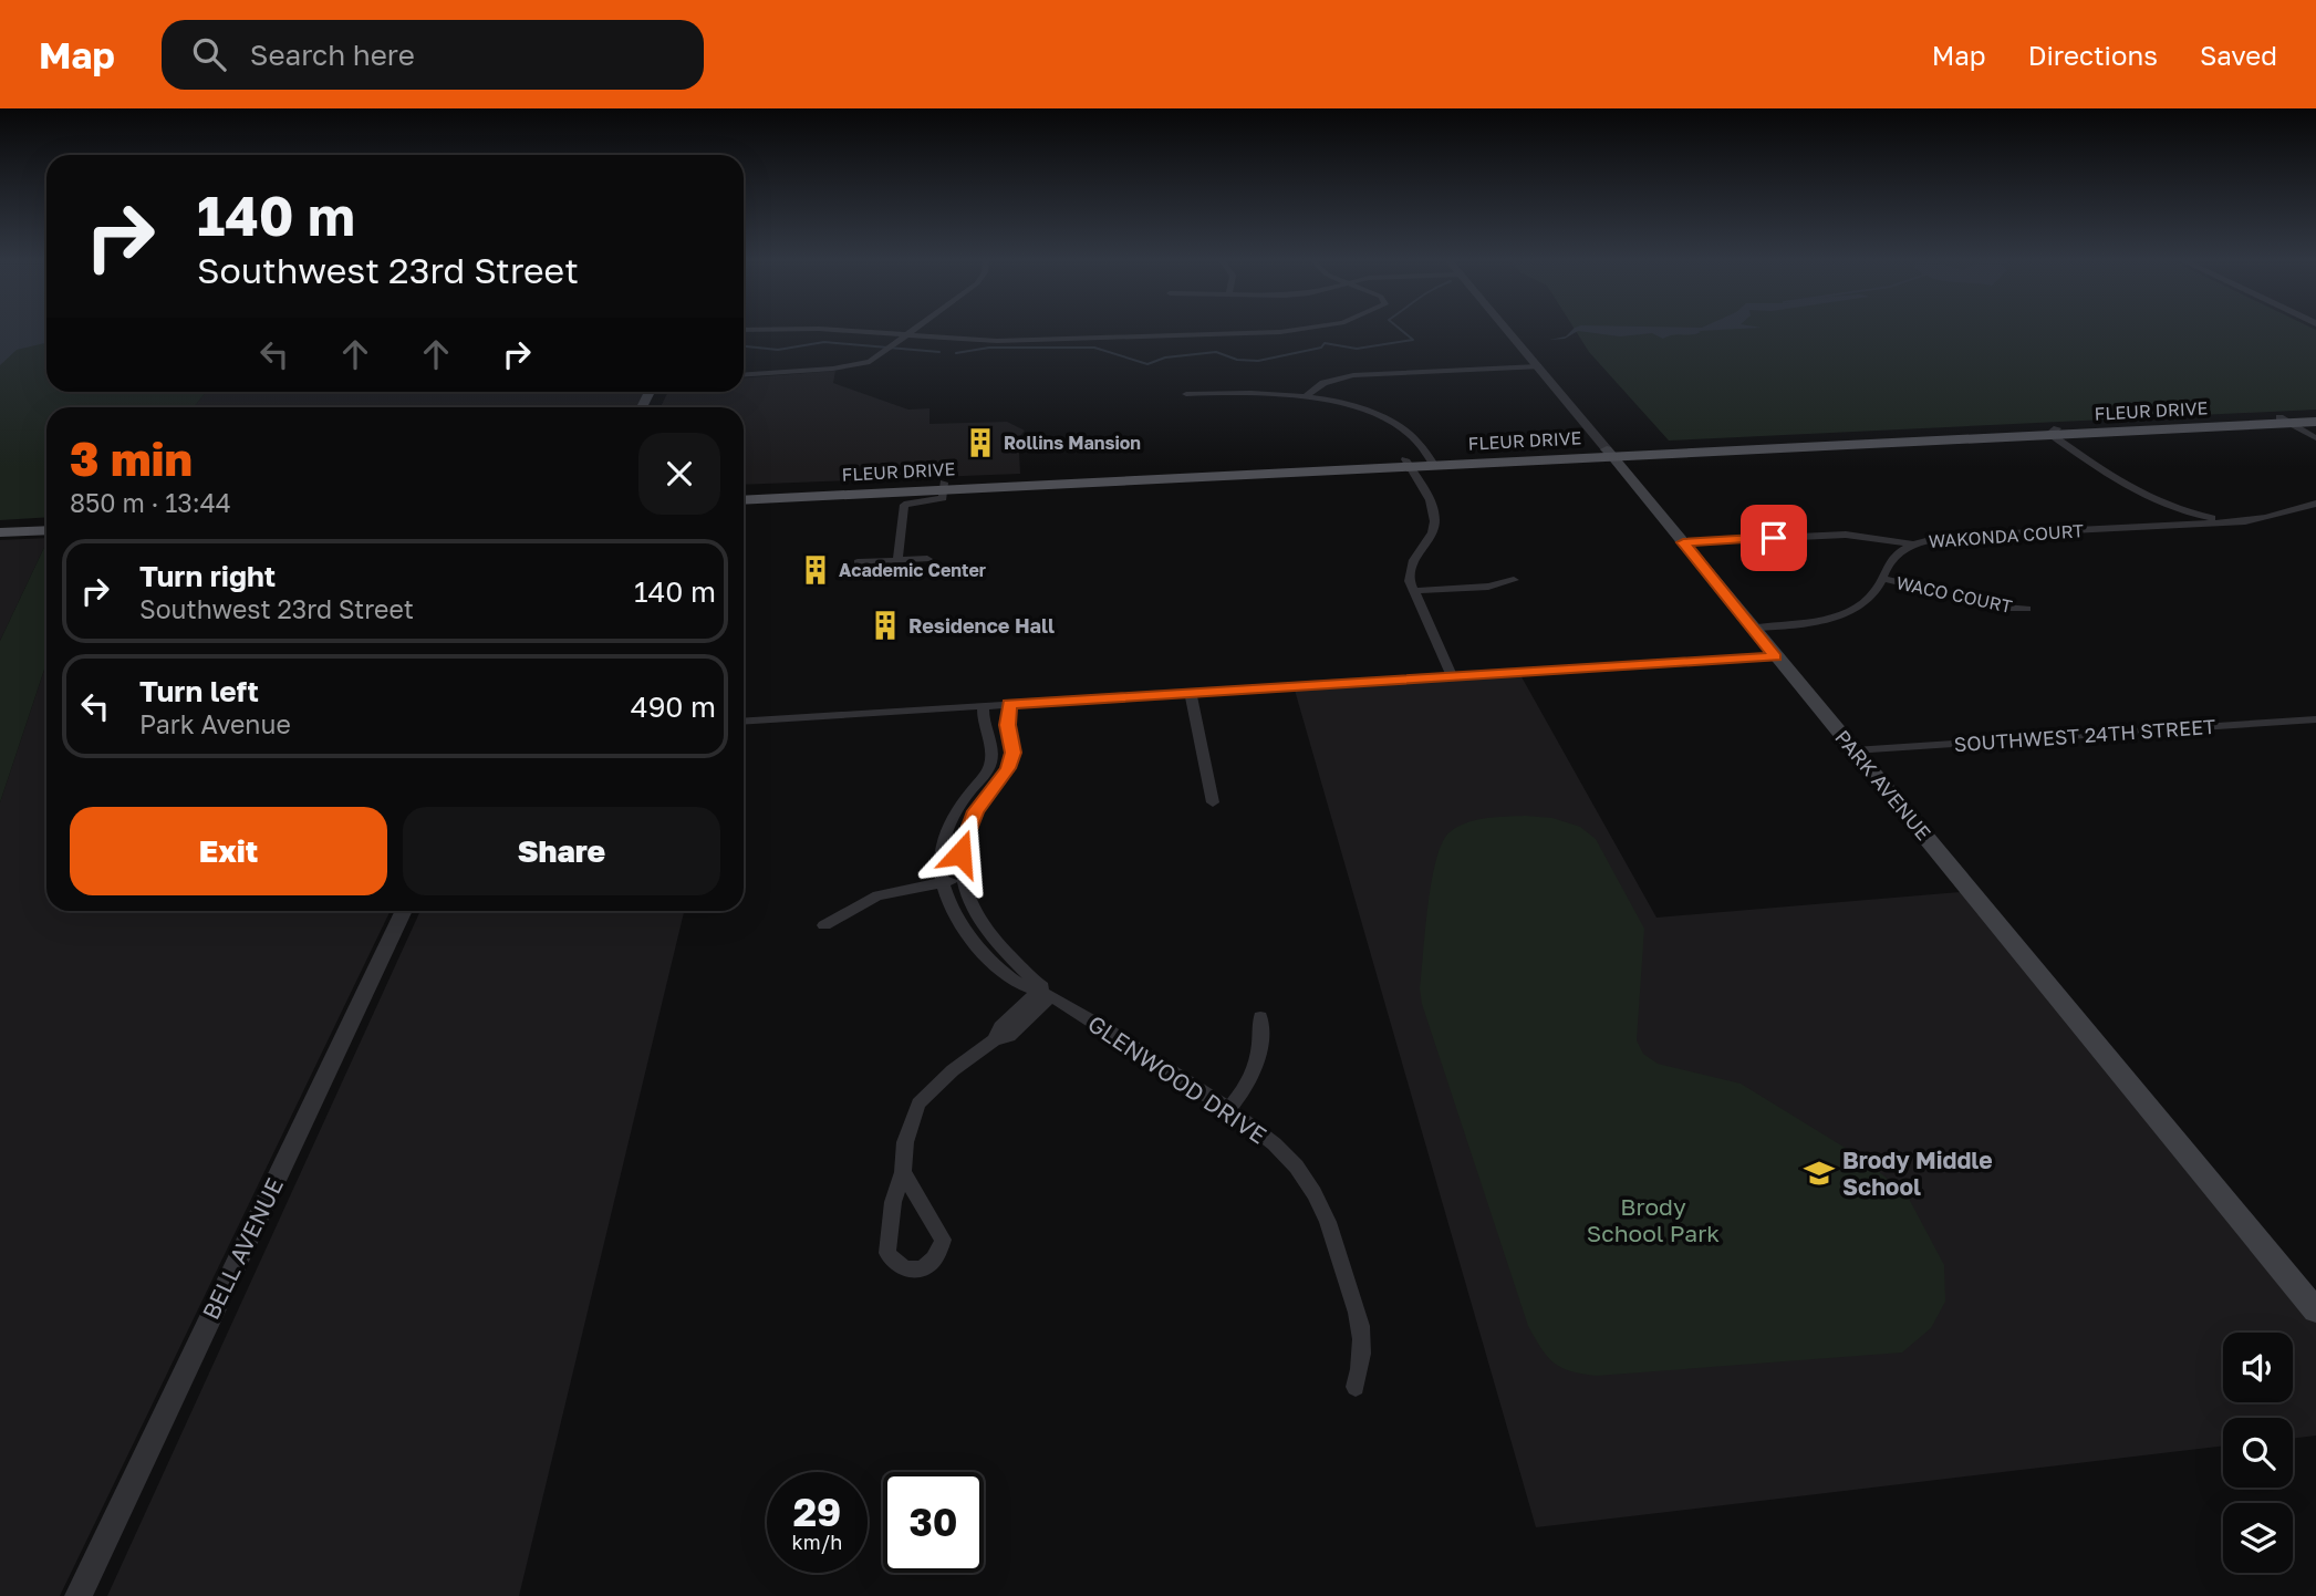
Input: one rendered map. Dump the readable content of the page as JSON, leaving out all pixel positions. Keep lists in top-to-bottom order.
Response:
{
  "streets": {
    "main road": ["FLEUR DRIVE", "PARK AVENUE"],
    "street": [
      "WAKONDA COURT",
      "WACO COURT",
      "SOUTHWEST 24TH STREET",
      "GLENWOOD DRIVE",
      "BELL AVENUE"
    ]
  },
  "crossings": [
    ["FLEUR DRIVE", "PARK AVENUE"],
    ["WAKONDA COURT", "WACO COURT"],
    ["WAKONDA COURT", "PARK AVENUE"],
    ["SOUTHWEST 24TH STREET", "PARK AVENUE"]
  ],
  "parks": ["Brody School Park"],
  "places": {
    "building": ["Rollins Mansion", "Academic Center", "Residence Hall"],
    "school or university": ["Brody Middle School"]
  },
  "page": {
    "header": "Map",
    "search": "Search here",
    "nav": ["Map", "Directions", "Saved"],
    "turn": ["140 m", "Southwest 23rd Street"],
    "heading": ["3 min", "850 m · 13:44"],
    "list": [
      {
        "name": "Turn right",
        "note": "Southwest 23rd Street",
        "value": "140 m"
      },
      {
        "name": "Turn left",
        "note": "Park Avenue",
        "value": "490 m"
      }
    ],
    "buttons": ["Exit", "Share"],
    "speed": "29 km/h",
    "limit": "30"
  }
}
